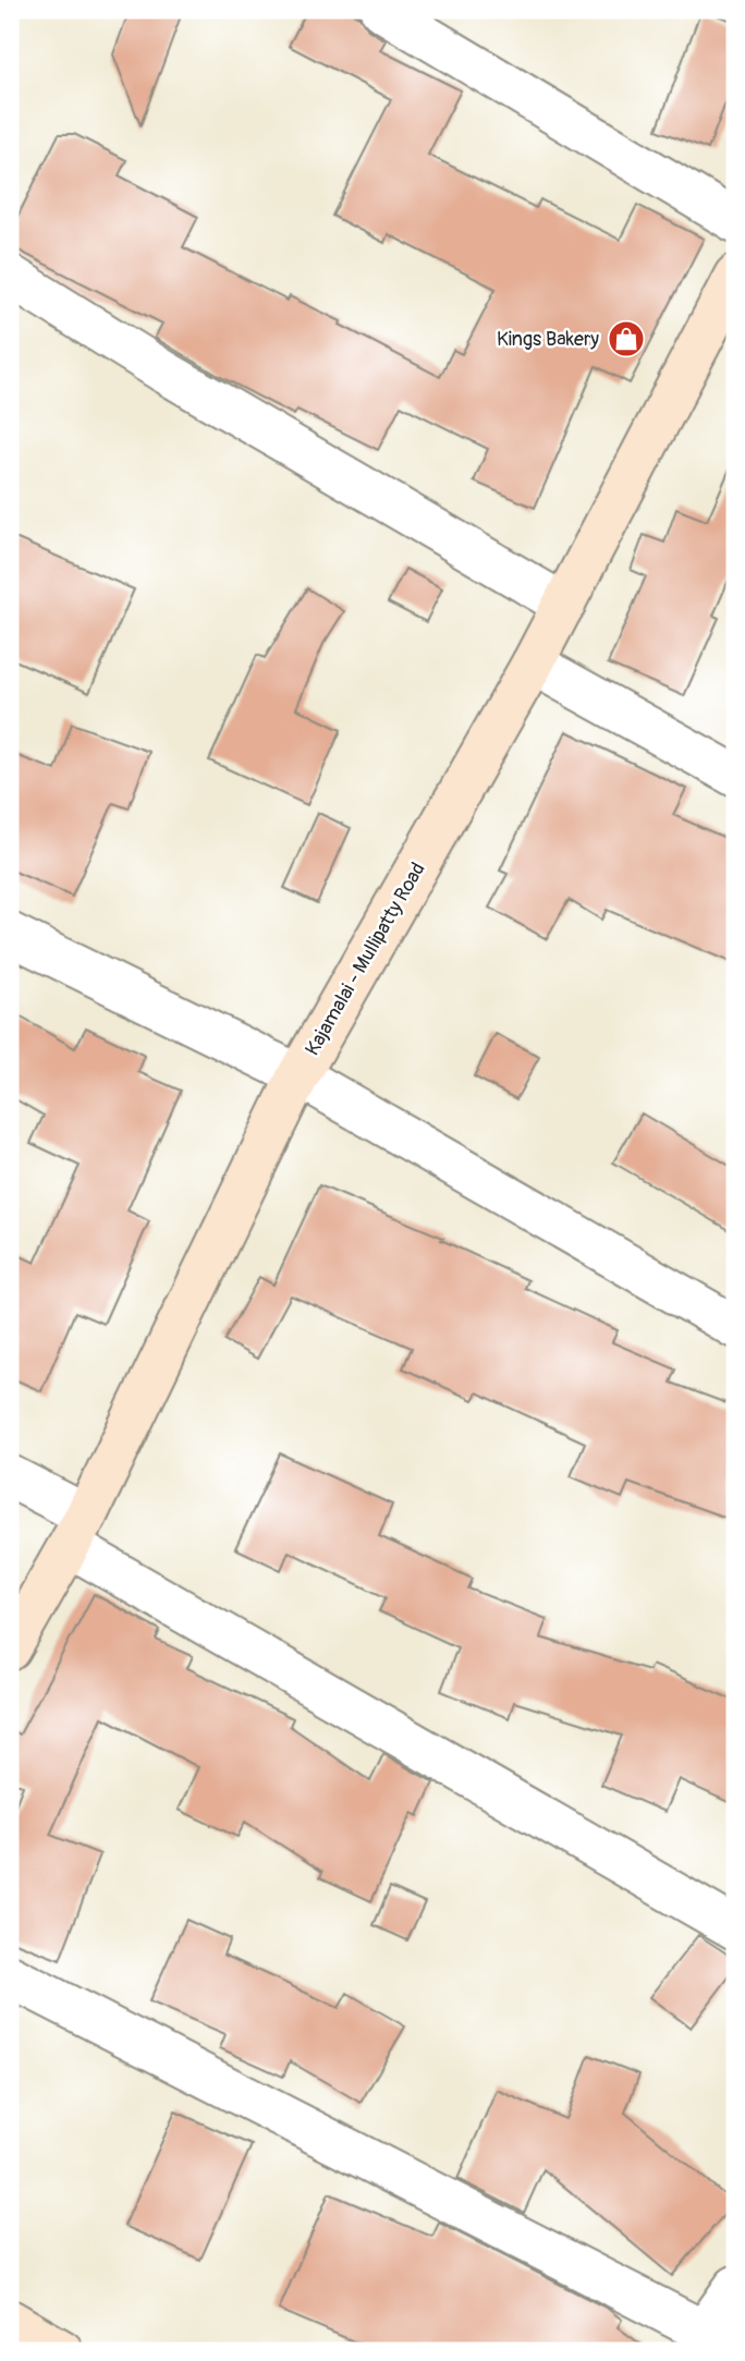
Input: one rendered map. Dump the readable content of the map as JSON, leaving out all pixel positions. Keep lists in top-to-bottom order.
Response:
{
  "streets": {
    "main road": ["Kajamalai - Mullipatty Road"]
  },
  "places": {
    "shop": ["Kings Bakery"]
  }
}
